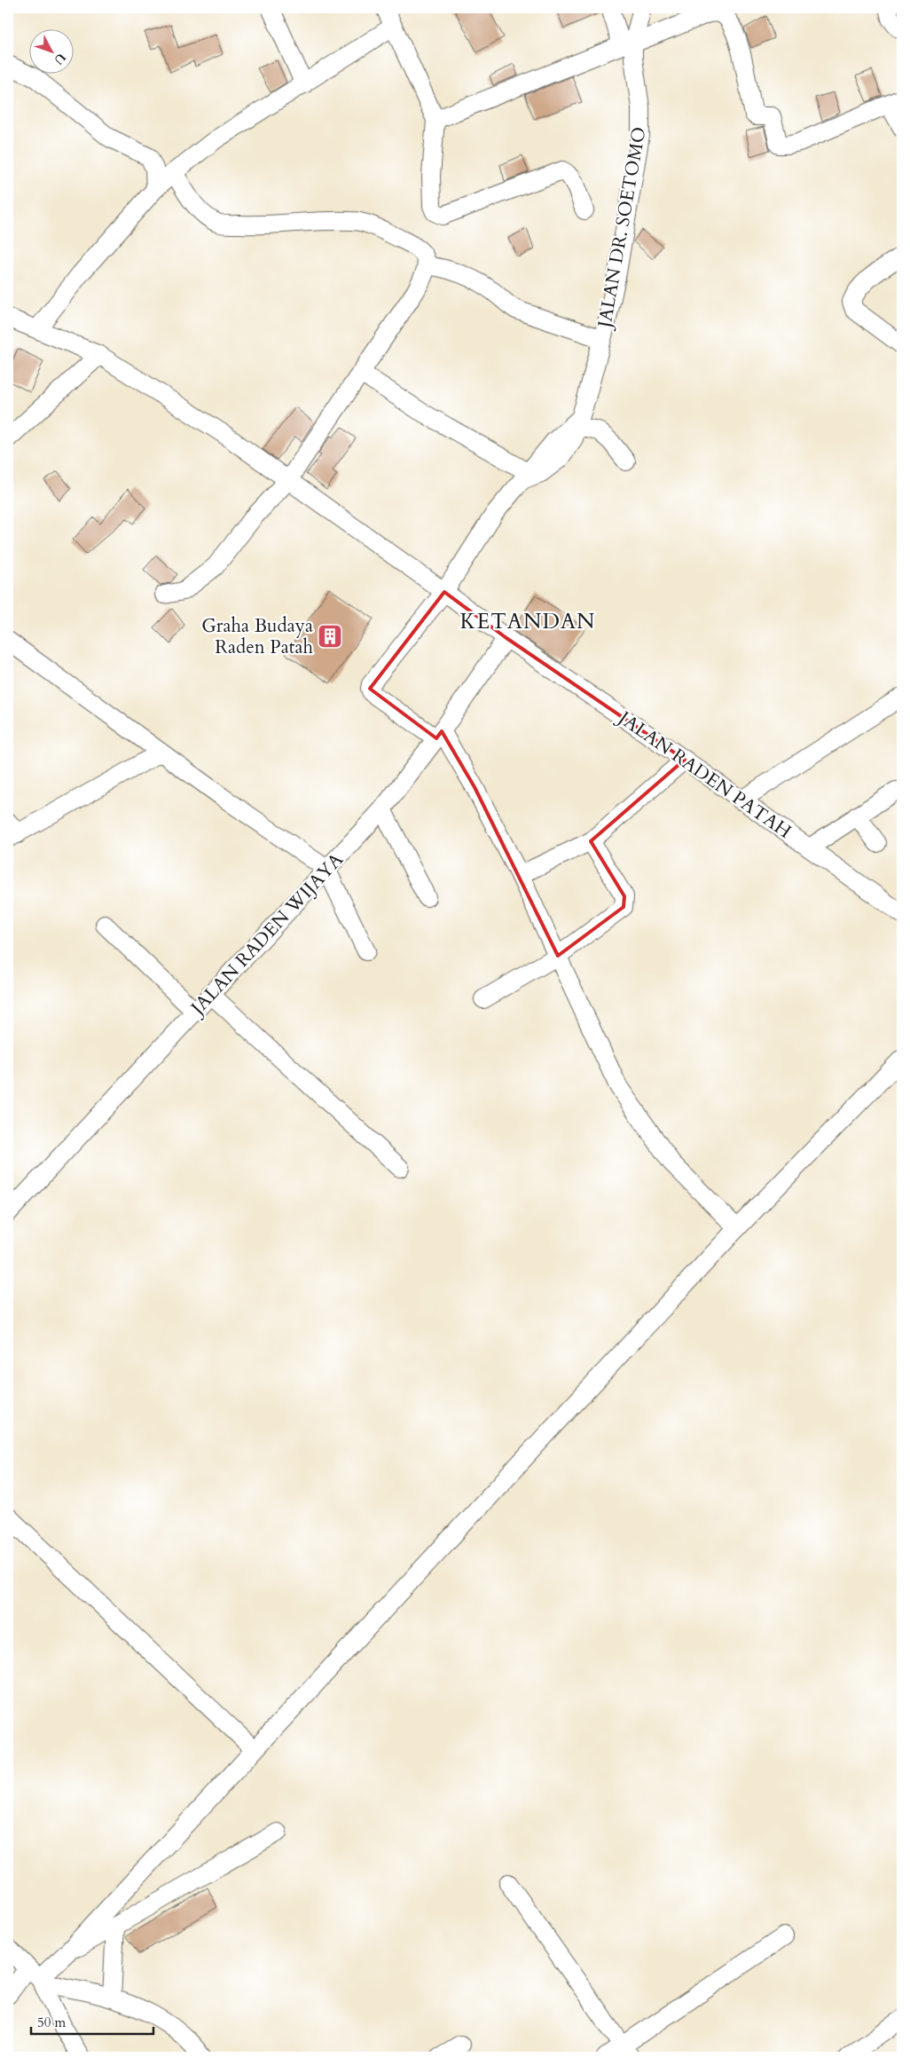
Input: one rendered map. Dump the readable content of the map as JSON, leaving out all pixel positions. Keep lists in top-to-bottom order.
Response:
{
  "streets": {
    "street": ["JALAN DR. SOETOMO", "JALAN RADEN PATAH", "JALAN RADEN WIJAYA"]
  },
  "crossings": [
    ["JALAN DR. SOETOMO", "JALAN RADEN PATAH"],
    ["JALAN DR. SOETOMO", "JALAN RADEN WIJAYA"],
    ["JALAN RADEN PATAH", "JALAN RADEN WIJAYA"]
  ],
  "districts": ["KETANDAN"],
  "places": {
    "building": ["Graha Budaya Raden Patah"]
  },
  "scale_bar": "50 m",
  "north": "bottom right"
}
